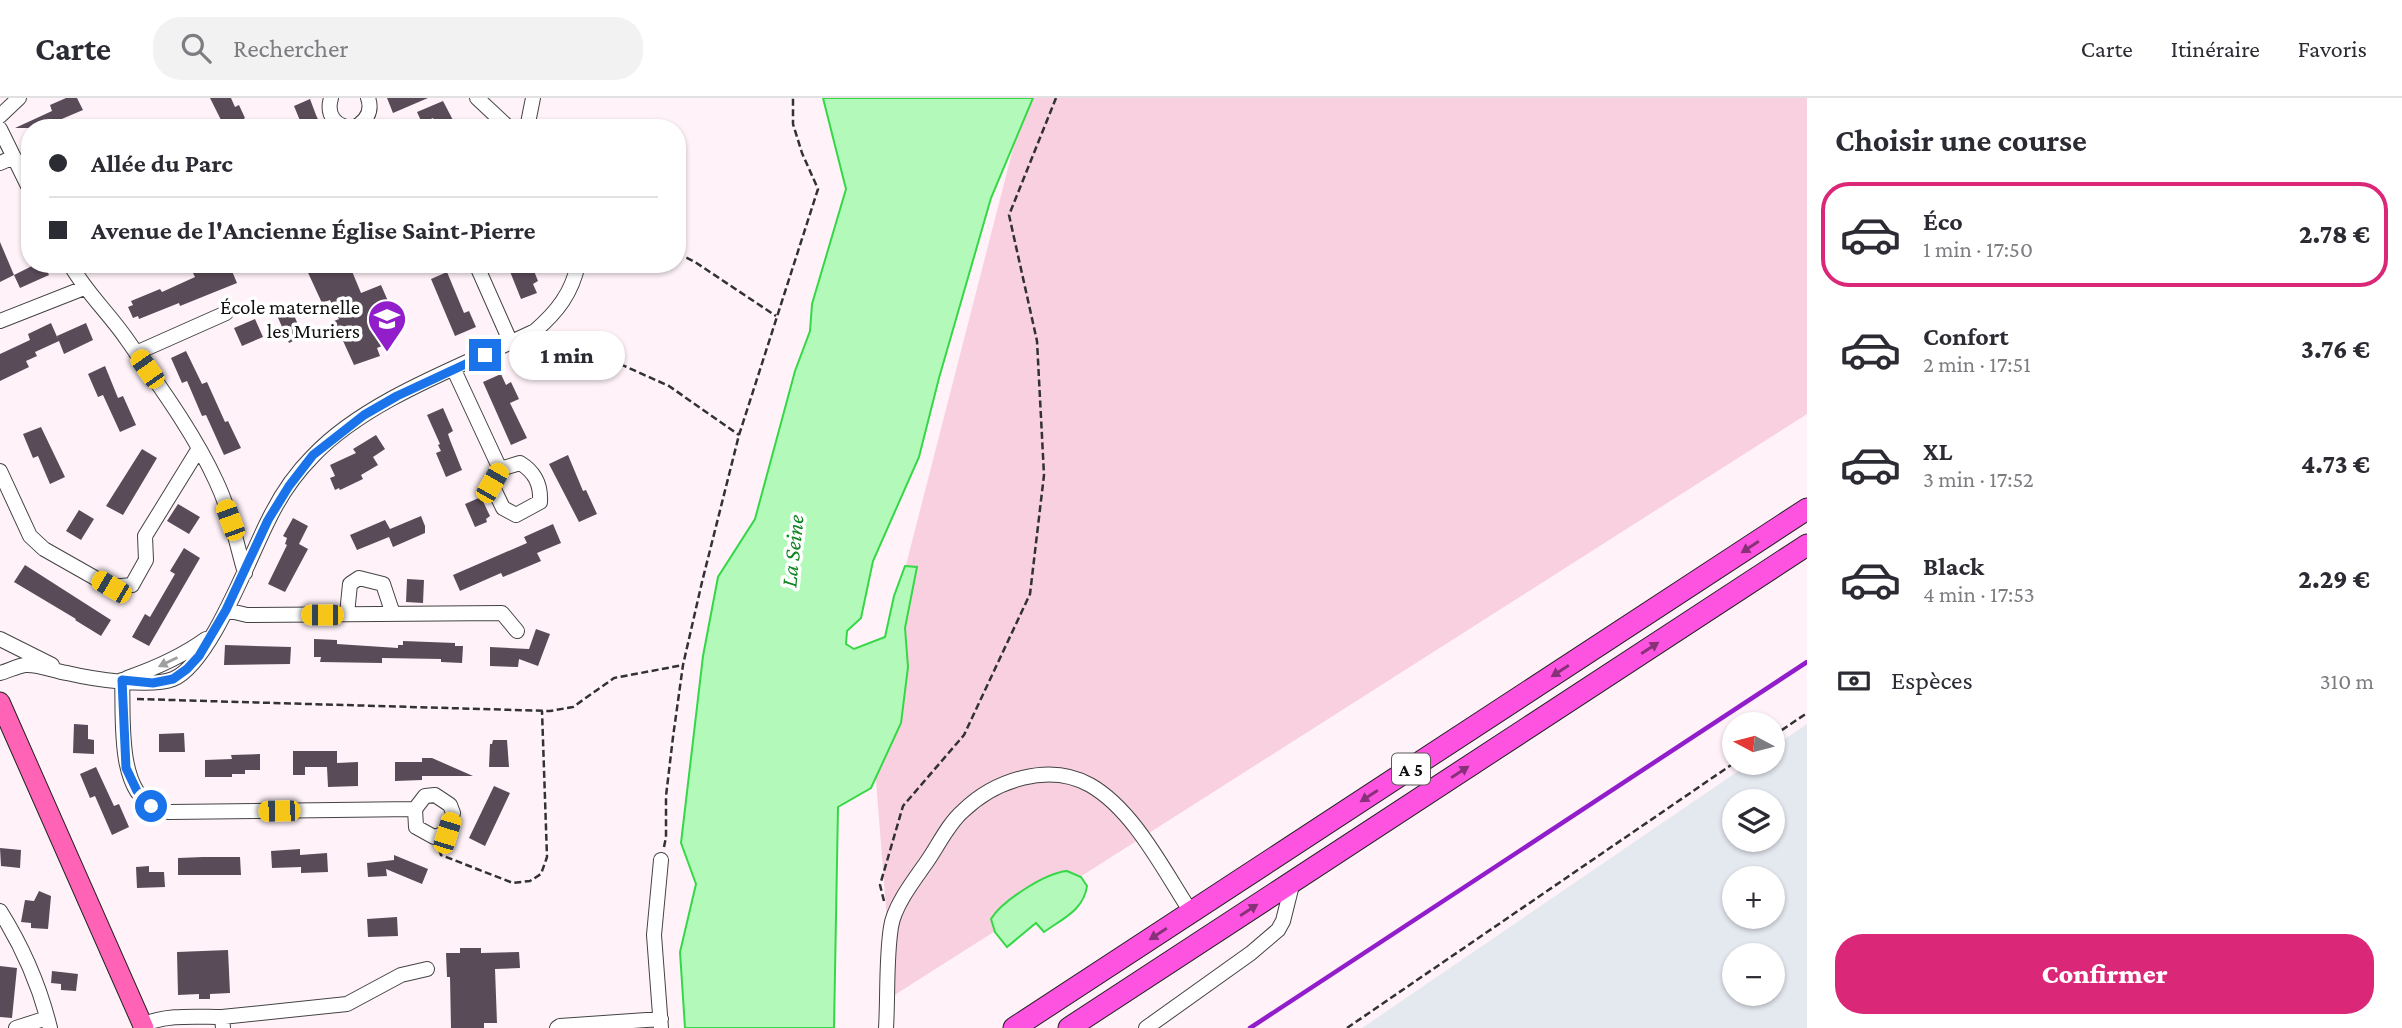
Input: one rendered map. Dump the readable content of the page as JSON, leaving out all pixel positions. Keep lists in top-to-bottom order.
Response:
{
  "streets": {
    "highway": ["A 5"]
  },
  "water": ["La Seine"],
  "places": {
    "school or university": ["École maternelle les Muriers"]
  },
  "north": "left",
  "page": {
    "header": "Carte",
    "search": "Rechercher",
    "nav": ["Carte", "Itinéraire", "Favoris"],
    "heading": "Choisir une course",
    "banner": ["Allée du Parc", "Avenue de l'Ancienne Église Saint-Pierre"],
    "list": [
      {
        "name": "Éco",
        "note": "1 min · 17:50",
        "value": "2.78 €"
      },
      {
        "name": "Confort",
        "note": "2 min · 17:51",
        "value": "3.76 €"
      },
      {
        "name": "XL",
        "note": "3 min · 17:52",
        "value": "4.73 €"
      },
      {
        "name": "Black",
        "note": "4 min · 17:53",
        "value": "2.29 €"
      }
    ],
    "bubble": "1 min",
    "pay": ["Espèces", "310 m"],
    "map_buttons": ["+", "−"],
    "buttons": "Confirmer"
  }
}
